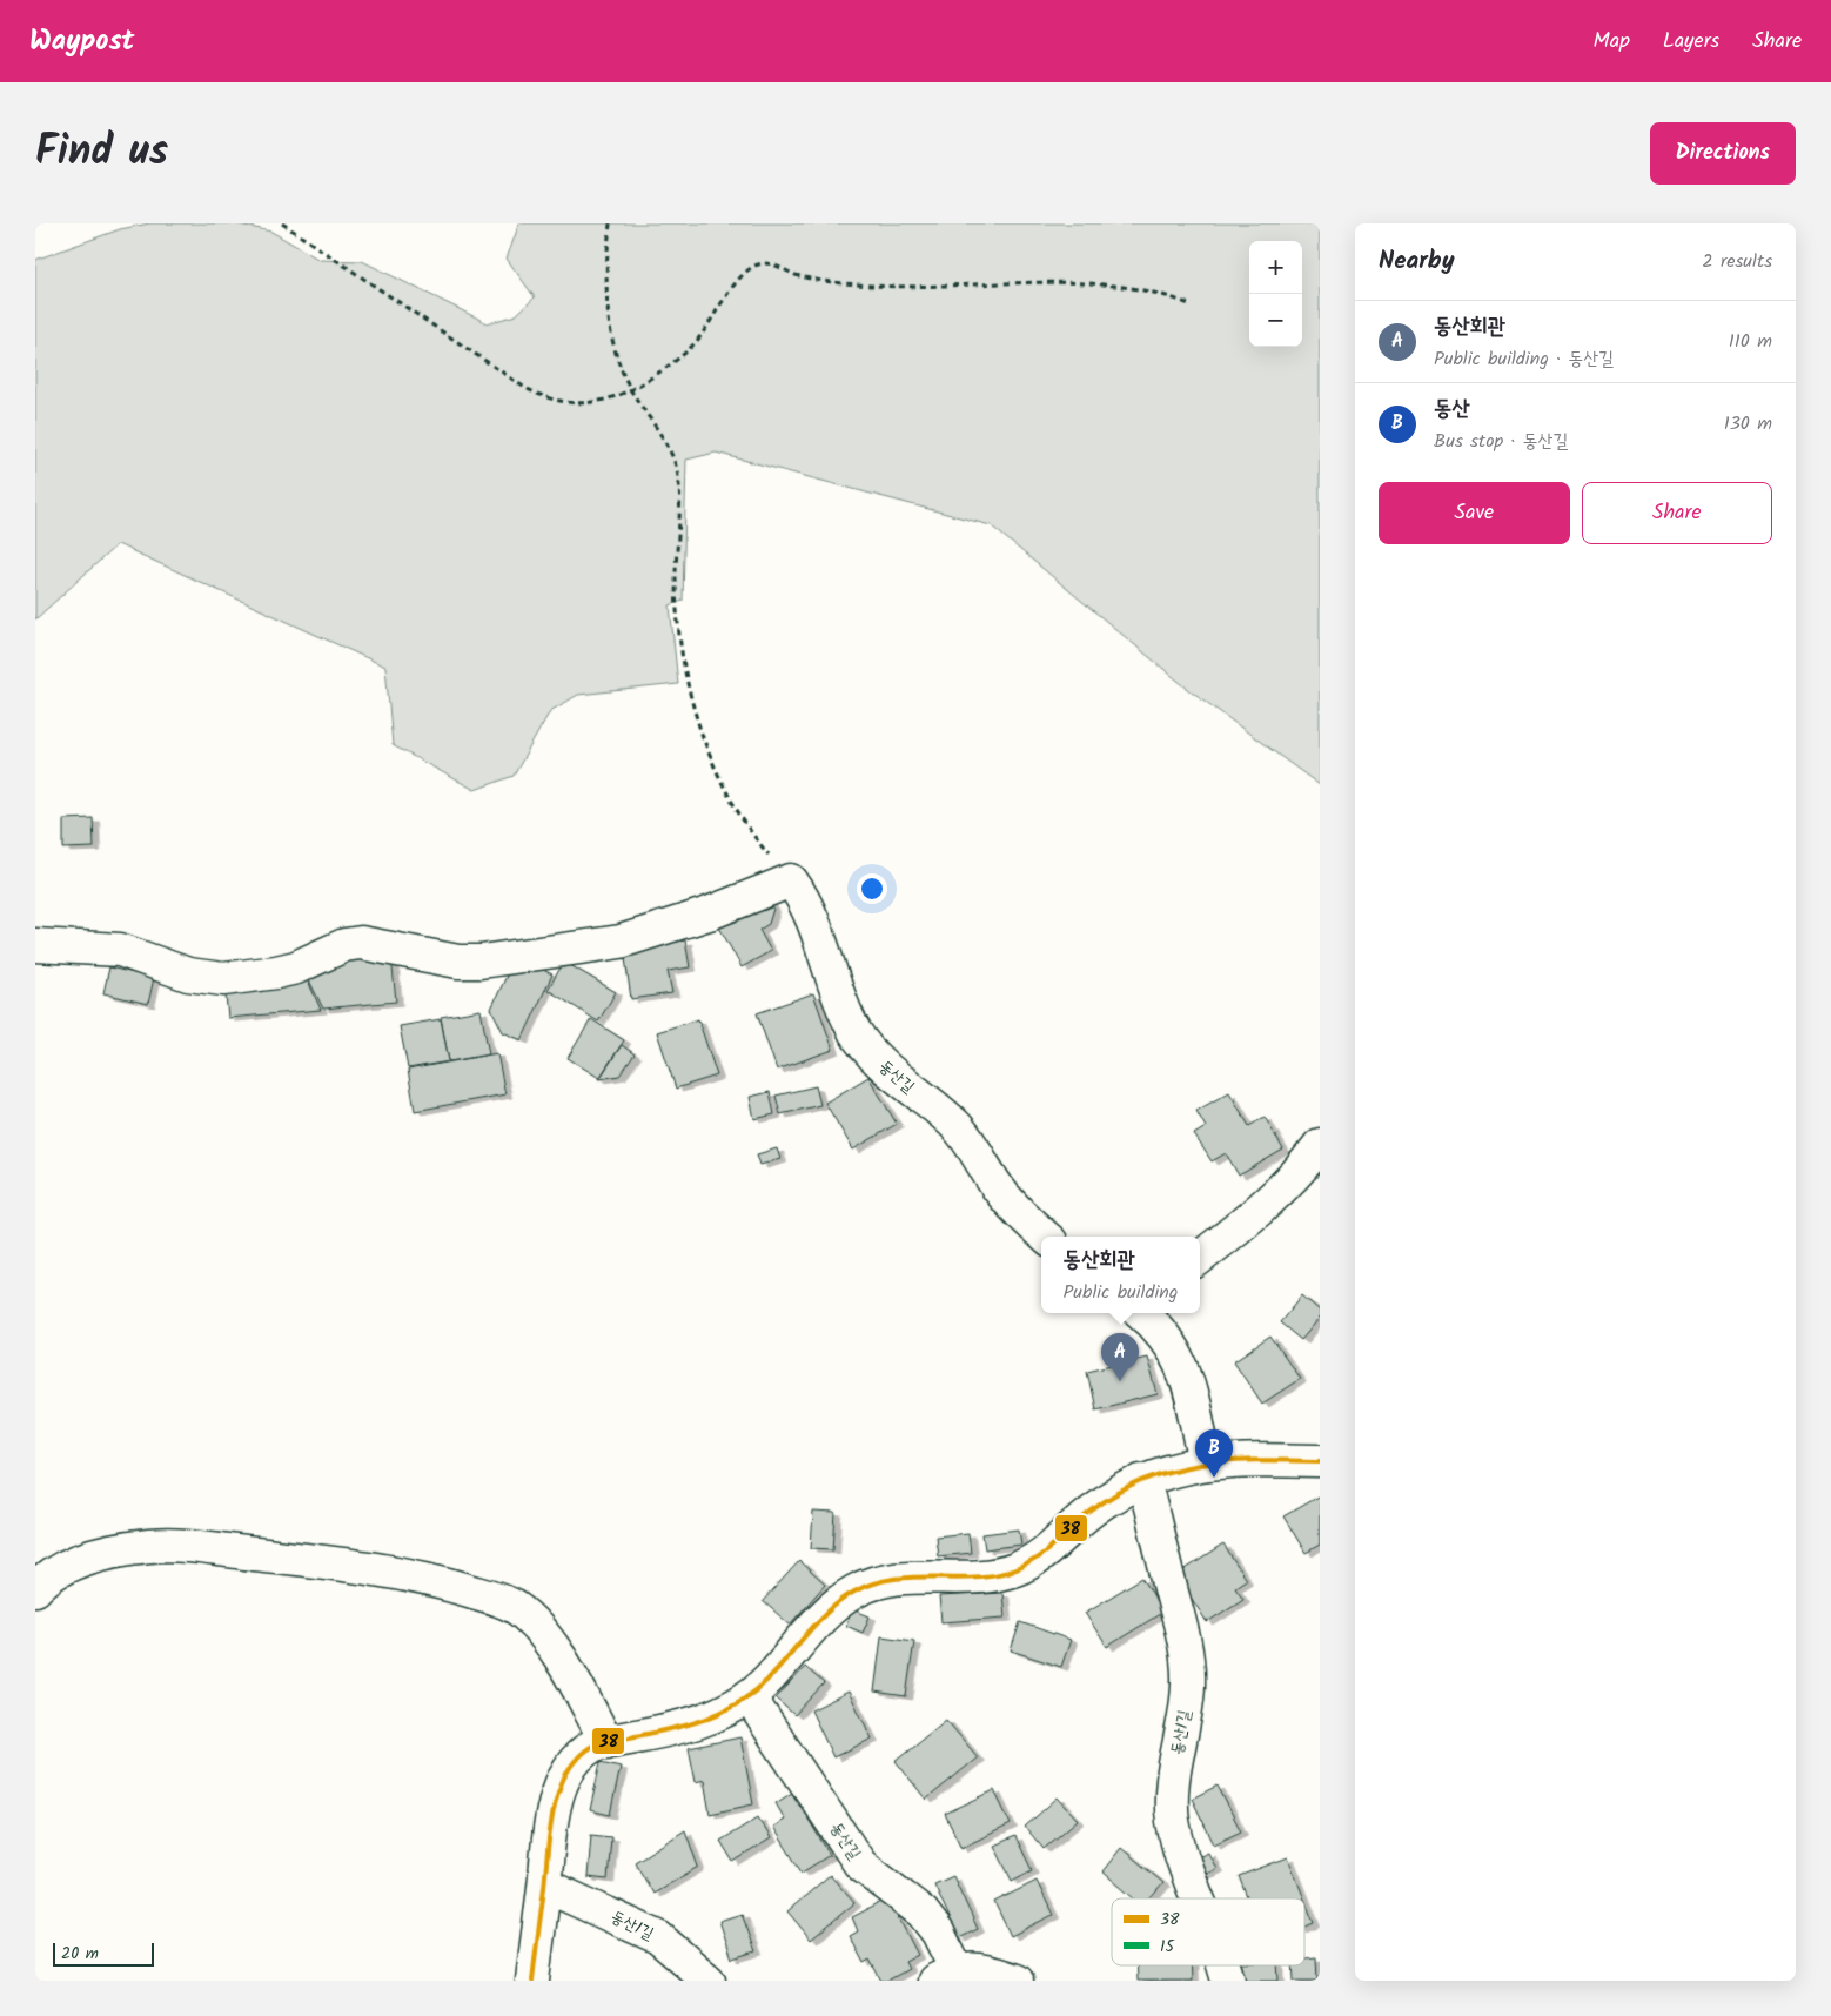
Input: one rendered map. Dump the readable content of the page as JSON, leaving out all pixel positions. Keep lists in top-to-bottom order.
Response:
{
  "streets": {
    "street": ["동산길", "동산1길"]
  },
  "lines": ["transit line 38"],
  "legend": ["38", "15"],
  "scale_bar": "20 m",
  "page": {
    "header": "Waypost",
    "nav": ["Map", "Layers", "Share"],
    "title": "Find us",
    "buttons": [
      "Directions",
      ["Save", "Share"]
    ],
    "heading": ["Nearby", "2 results"],
    "map_buttons": ["+", "−"],
    "list": [
      {
        "mark": "A",
        "name": "동산회관",
        "note": "Public building · 동산길",
        "value": "110 m"
      },
      {
        "mark": "B",
        "name": "동산",
        "note": "Bus stop · 동산길",
        "value": "130 m"
      }
    ],
    "popup": ["동산회관", "Public building"],
    "pins": ["A", "B"],
    "scale": "20 m"
  }
}
